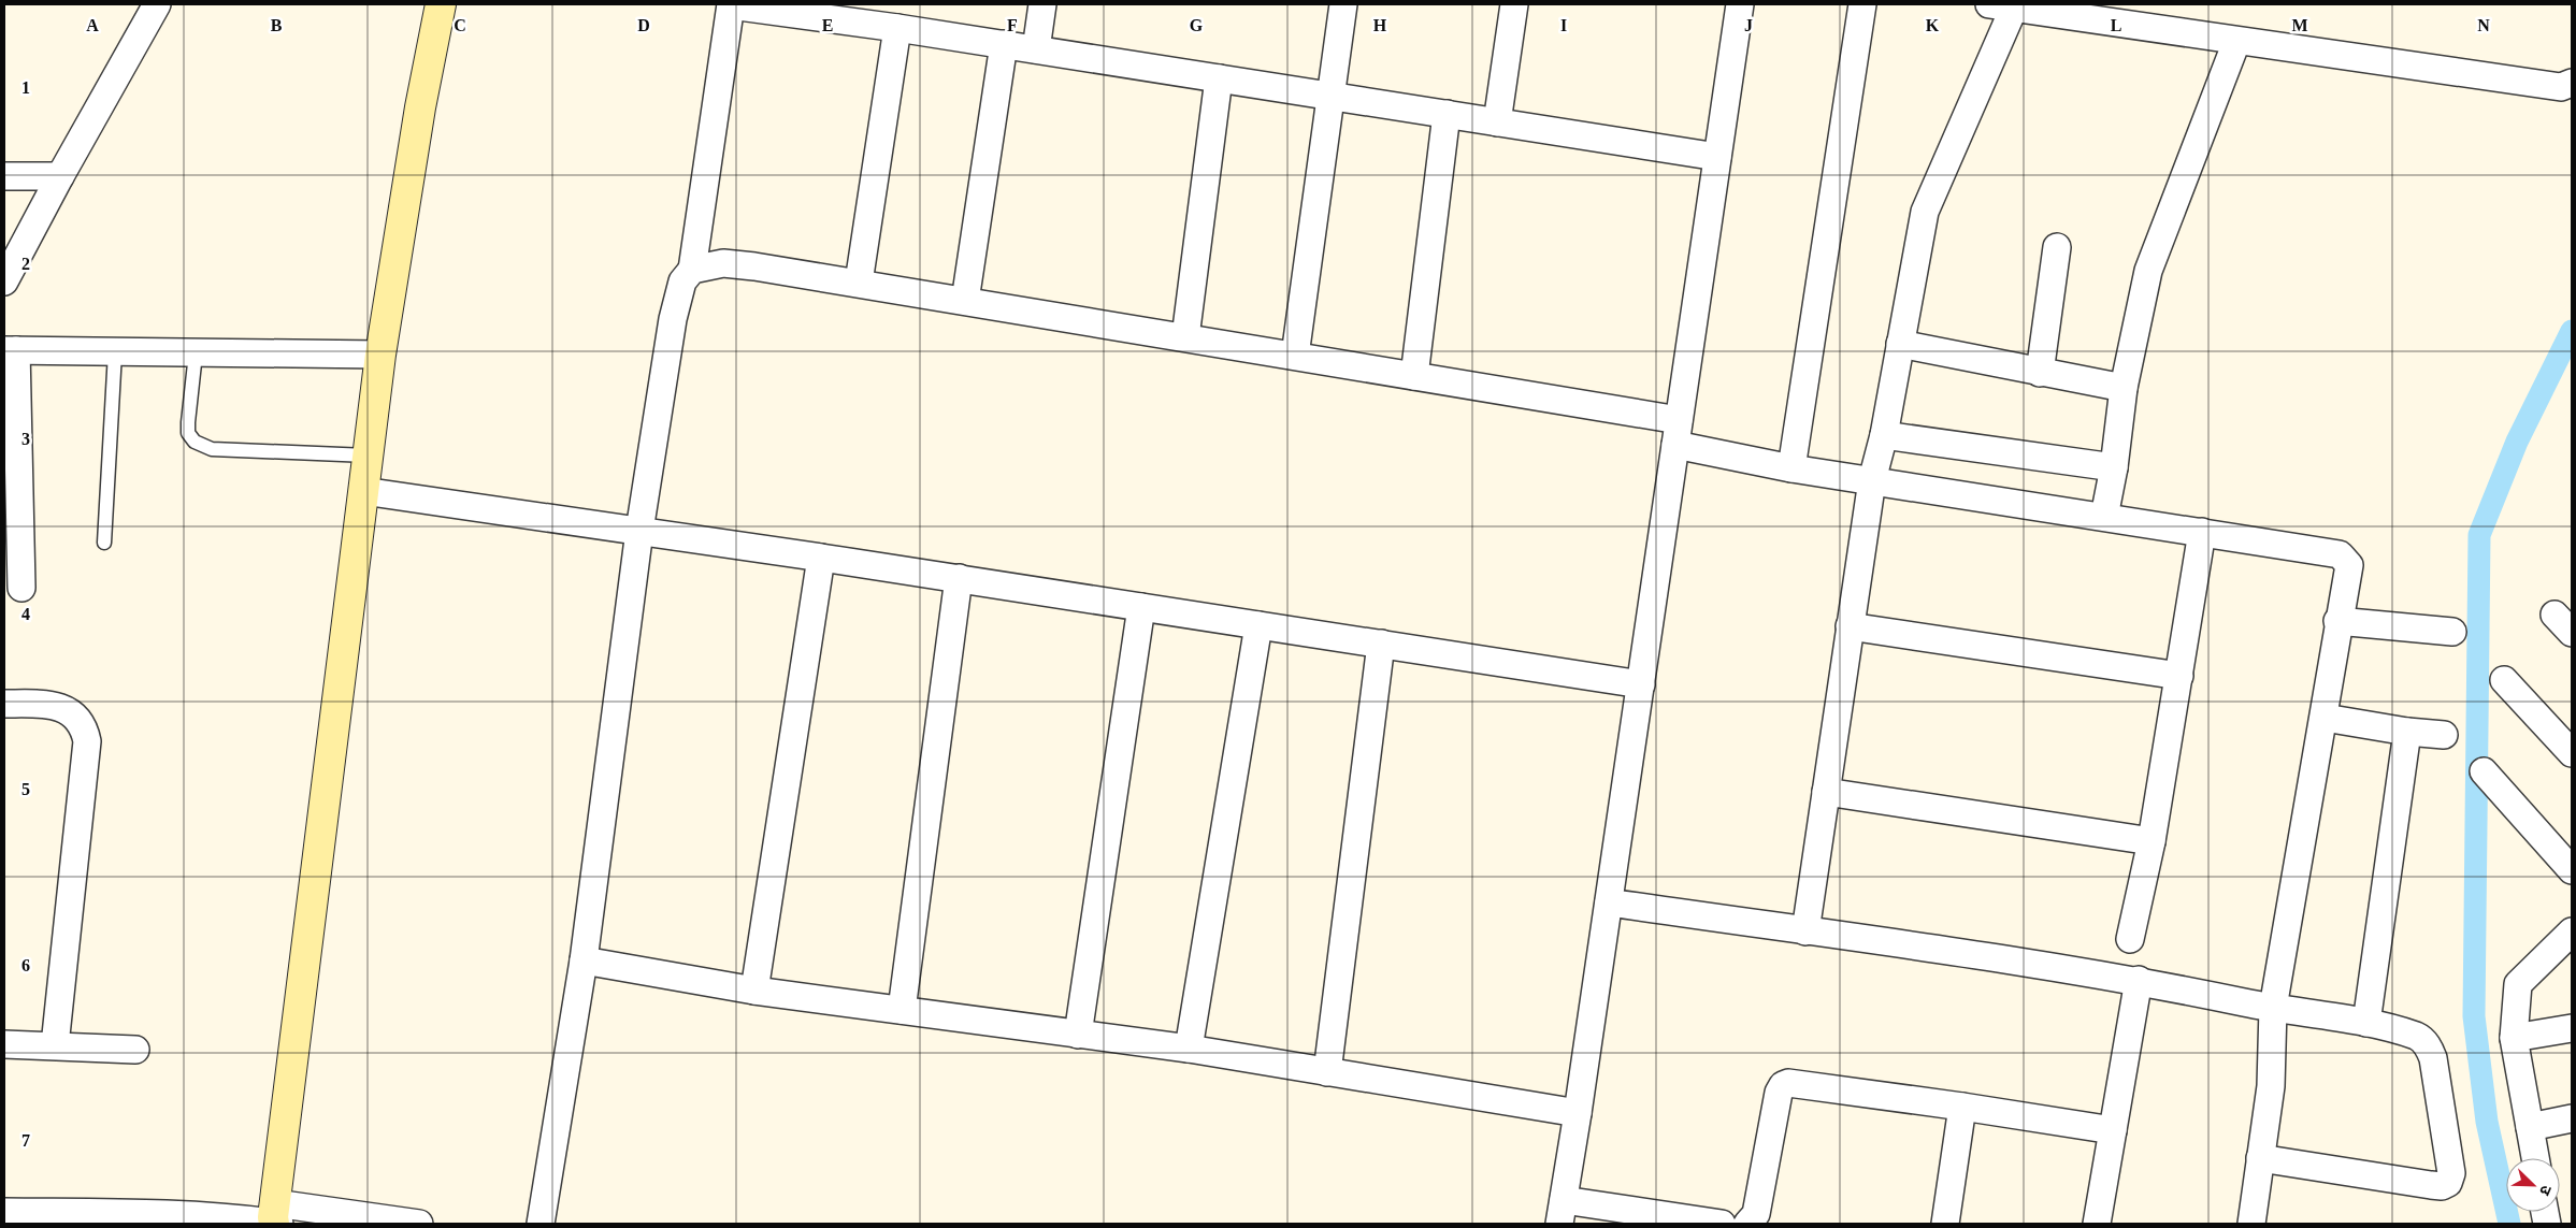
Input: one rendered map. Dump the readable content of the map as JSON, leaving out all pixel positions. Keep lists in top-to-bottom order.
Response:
{
  "north": "bottom right",
  "grid": {
    "columns": [
      "A",
      "B",
      "C",
      "D",
      "E",
      "F",
      "G",
      "H",
      "I",
      "J",
      "K",
      "L",
      "M",
      "N"
    ],
    "rows": [
      "1",
      "2",
      "3",
      "4",
      "5",
      "6",
      "7"
    ]
  }
}
